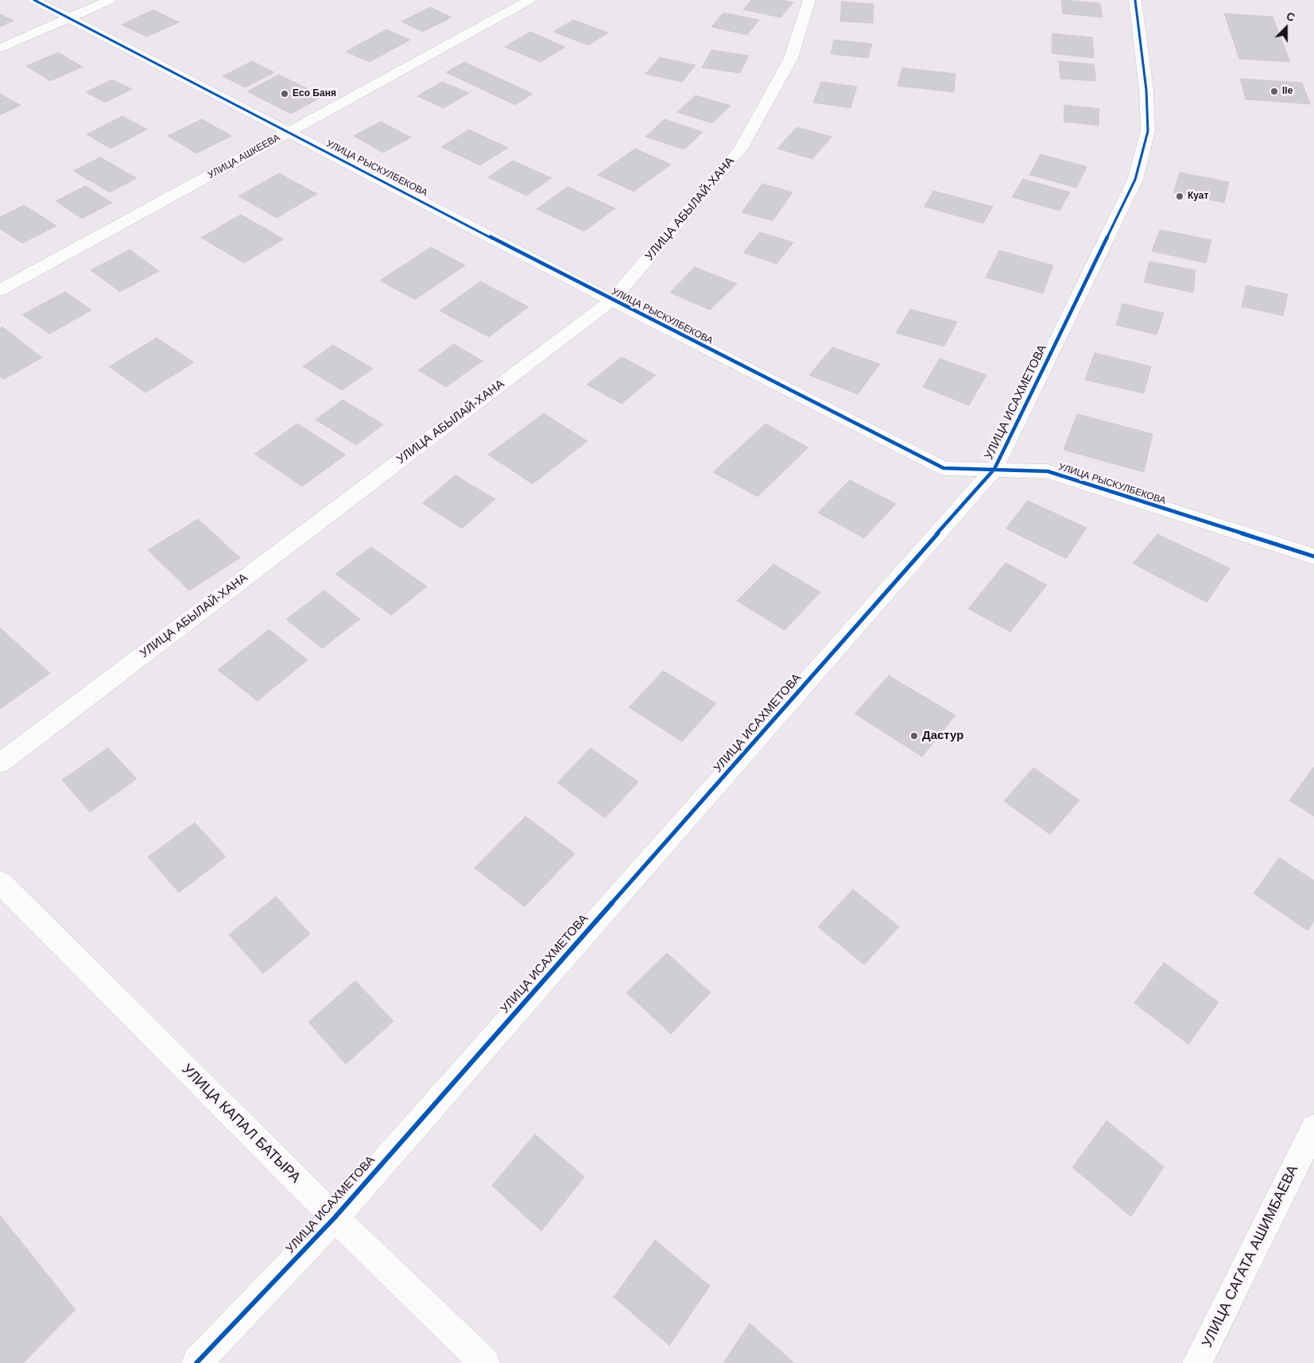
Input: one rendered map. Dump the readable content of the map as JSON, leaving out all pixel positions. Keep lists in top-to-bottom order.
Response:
{
  "streets": {
    "street": [
      "УЛИЦА АШКЕЕВА",
      "УЛИЦА РЫСКУЛБЕКОВА",
      "УЛИЦА АБЫЛАЙ-ХАНА",
      "УЛИЦА ИСАХМЕТОВА",
      "УЛИЦА КАПАЛ БАТЫРА",
      "УЛИЦА САГАТА АШИМБАЕВА"
    ]
  },
  "crossings": [
    ["УЛИЦА АШКЕЕВА", "УЛИЦА РЫСКУЛБЕКОВА"],
    ["УЛИЦА РЫСКУЛБЕКОВА", "УЛИЦА АБЫЛАЙ-ХАНА"],
    ["УЛИЦА РЫСКУЛБЕКОВА", "УЛИЦА ИСАХМЕТОВА"],
    ["УЛИЦА ИСАХМЕТОВА", "УЛИЦА КАПАЛ БАТЫРА"]
  ],
  "places": [
    "Ile",
    "Eco Баня",
    "Куат",
    "Дастур"
  ],
  "north": "top"
}
